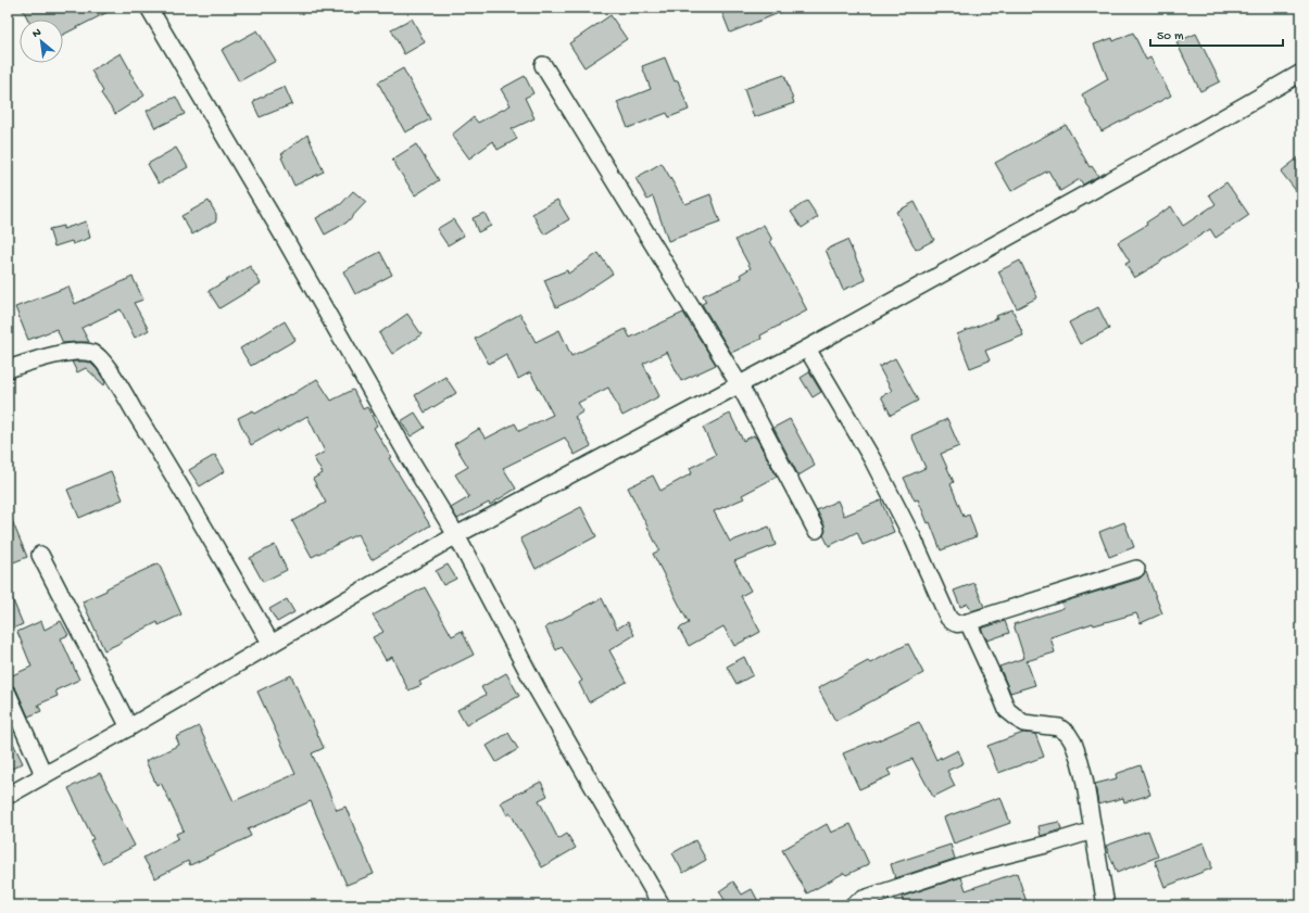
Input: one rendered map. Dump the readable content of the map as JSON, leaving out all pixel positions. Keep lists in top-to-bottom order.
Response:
{
  "scale_bar": "50 m",
  "north": "top left"
}
